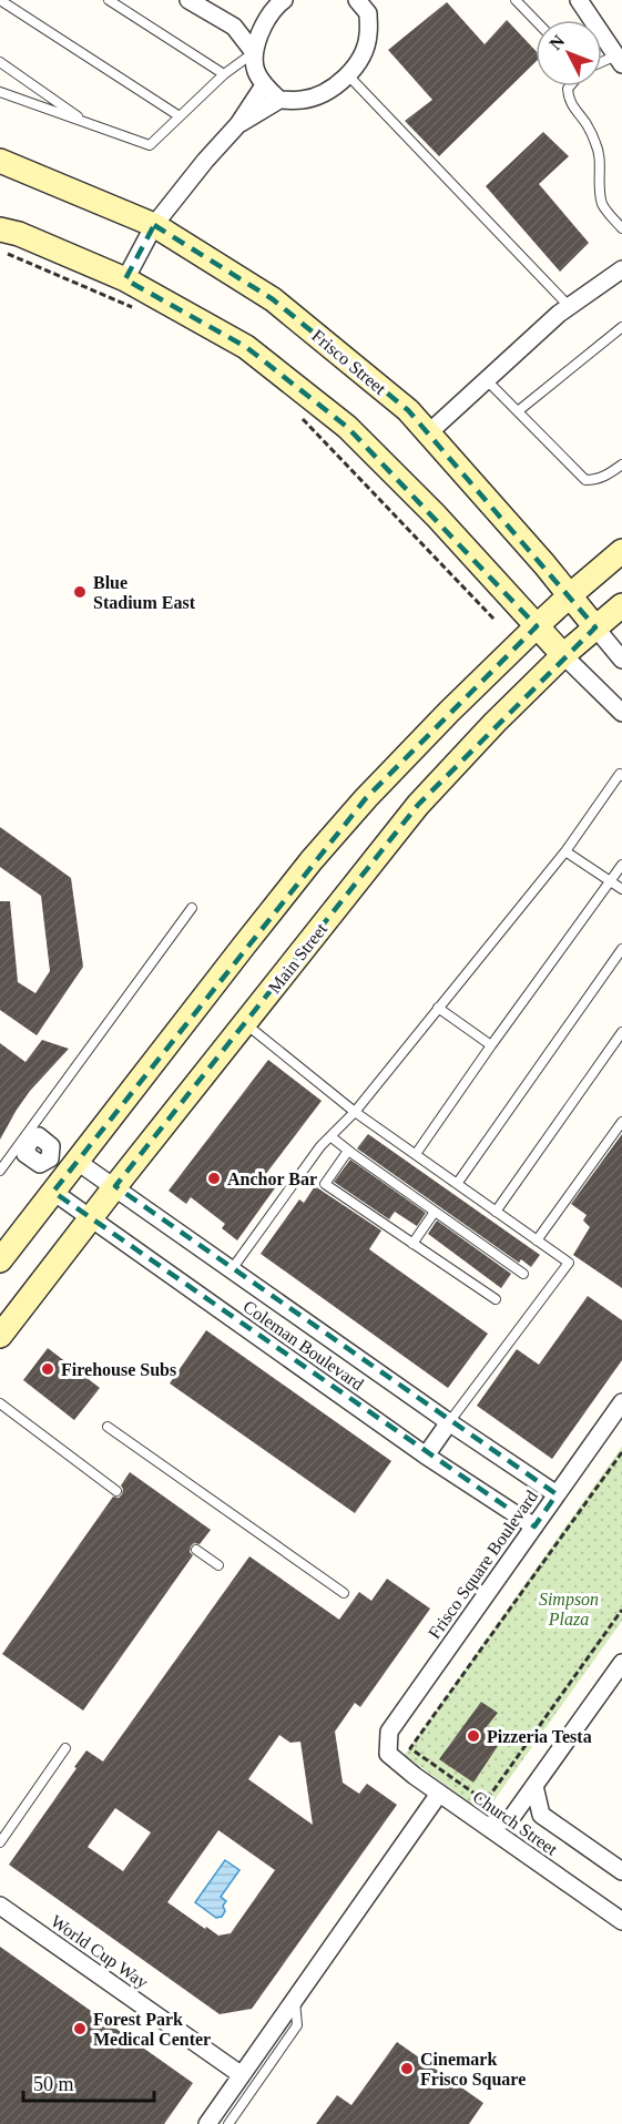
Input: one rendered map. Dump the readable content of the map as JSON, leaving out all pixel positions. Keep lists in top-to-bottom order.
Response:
{
  "streets": {
    "main road": ["Frisco Street", "Main Street"],
    "street": [
      "Coleman Boulevard",
      "Frisco Square Boulevard",
      "Church Street",
      "World Cup Way"
    ]
  },
  "crossings": [
    ["Frisco Street", "Main Street"],
    ["Main Street", "Coleman Boulevard"],
    ["Coleman Boulevard", "Frisco Square Boulevard"],
    ["Frisco Square Boulevard", "Church Street"]
  ],
  "parks": ["Simpson Plaza"],
  "places": [
    "Blue Stadium East",
    "Anchor Bar",
    "Firehouse Subs",
    "Pizzeria Testa",
    "Forest Park Medical Center",
    "Cinemark Frisco Square"
  ],
  "scale_bar": "50 m",
  "north": "top left"
}
